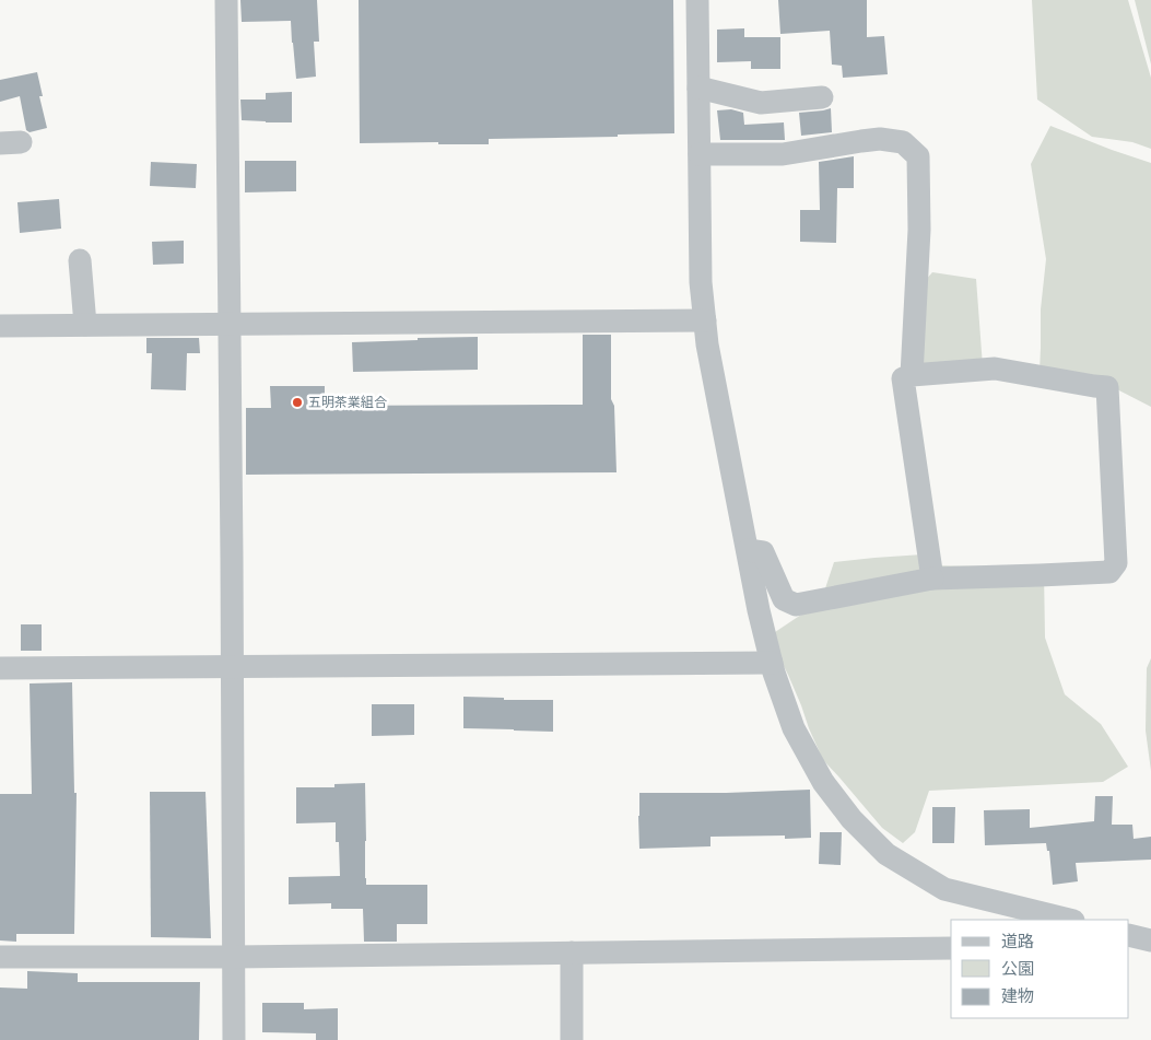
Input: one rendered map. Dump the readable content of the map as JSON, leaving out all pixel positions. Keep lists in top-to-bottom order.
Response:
{
  "places": ["五明茶業組合"],
  "legend": ["道路", "公園", "建物"]
}
